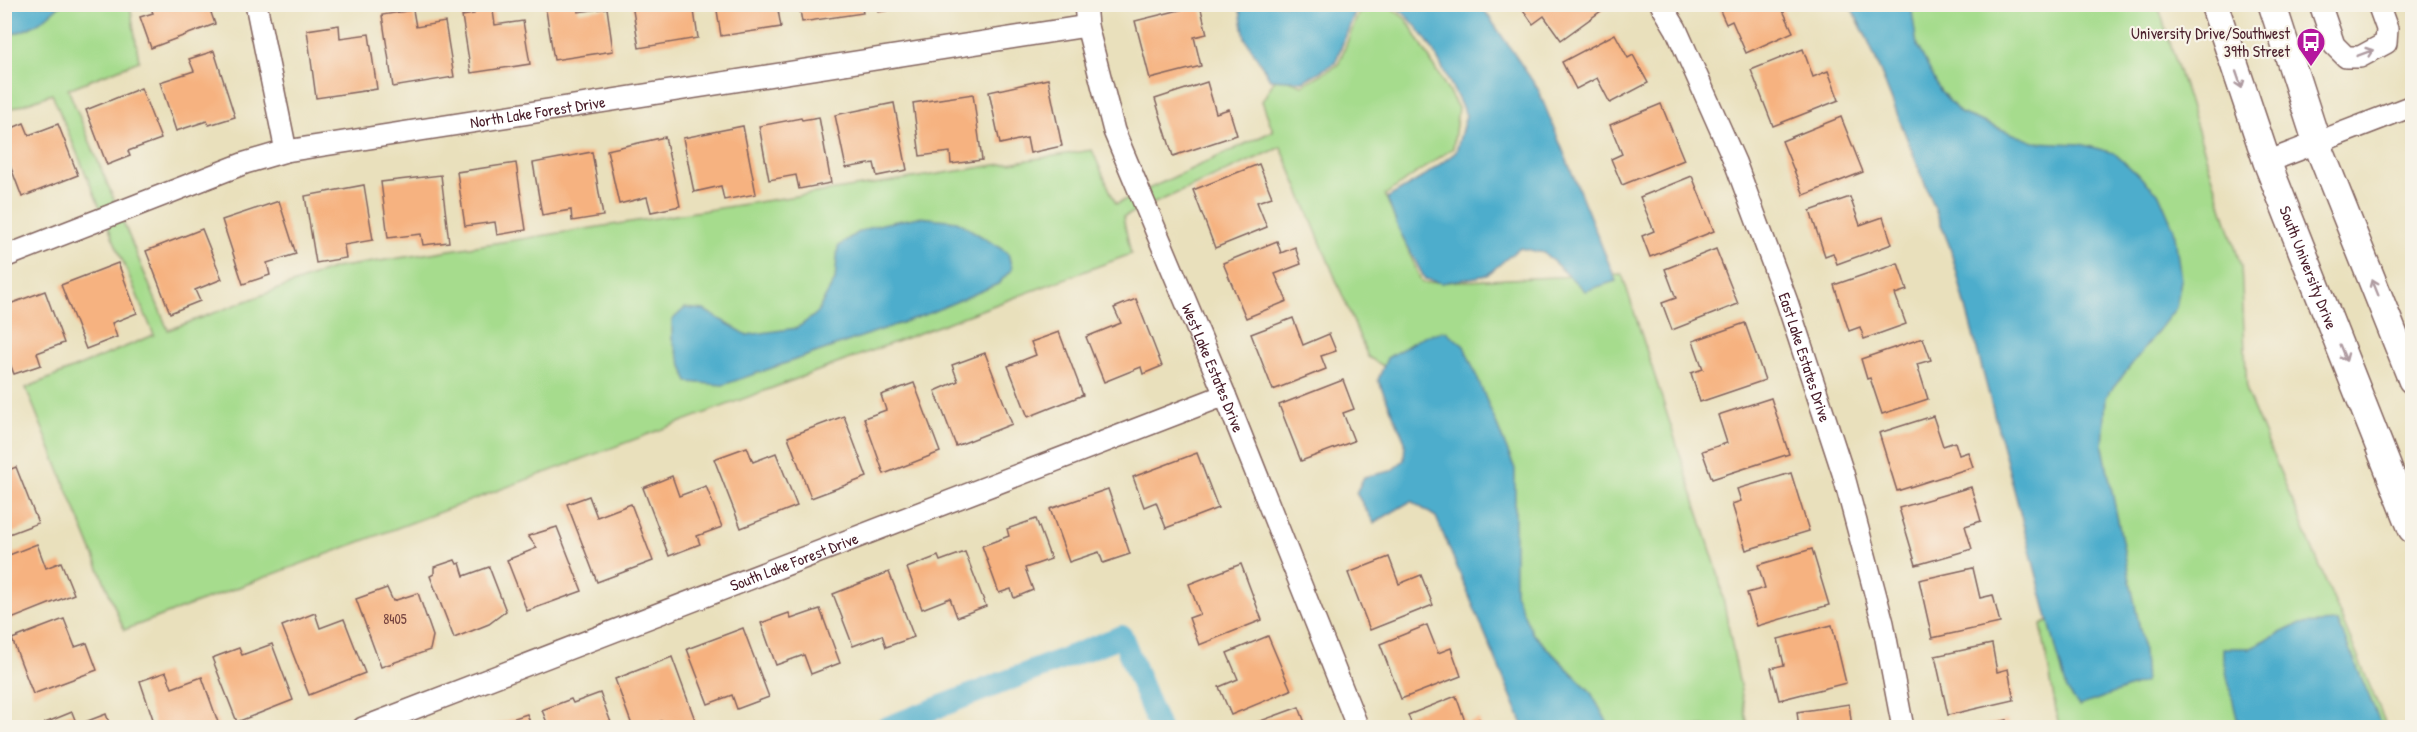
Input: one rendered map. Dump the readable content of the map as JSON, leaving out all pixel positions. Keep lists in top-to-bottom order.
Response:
{
  "streets": {
    "main road": ["South University Drive"],
    "street": [
      "North Lake Forest Drive",
      "East Lake Estates Drive",
      "West Lake Estates Drive",
      "South Lake Forest Drive"
    ]
  },
  "crossings": [
    ["North Lake Forest Drive", "West Lake Estates Drive"],
    ["West Lake Estates Drive", "South Lake Forest Drive"]
  ],
  "places": {
    "bus stop": ["University Drive/Southwest 39th Street"]
  },
  "house_numbers": ["8405"]
}
